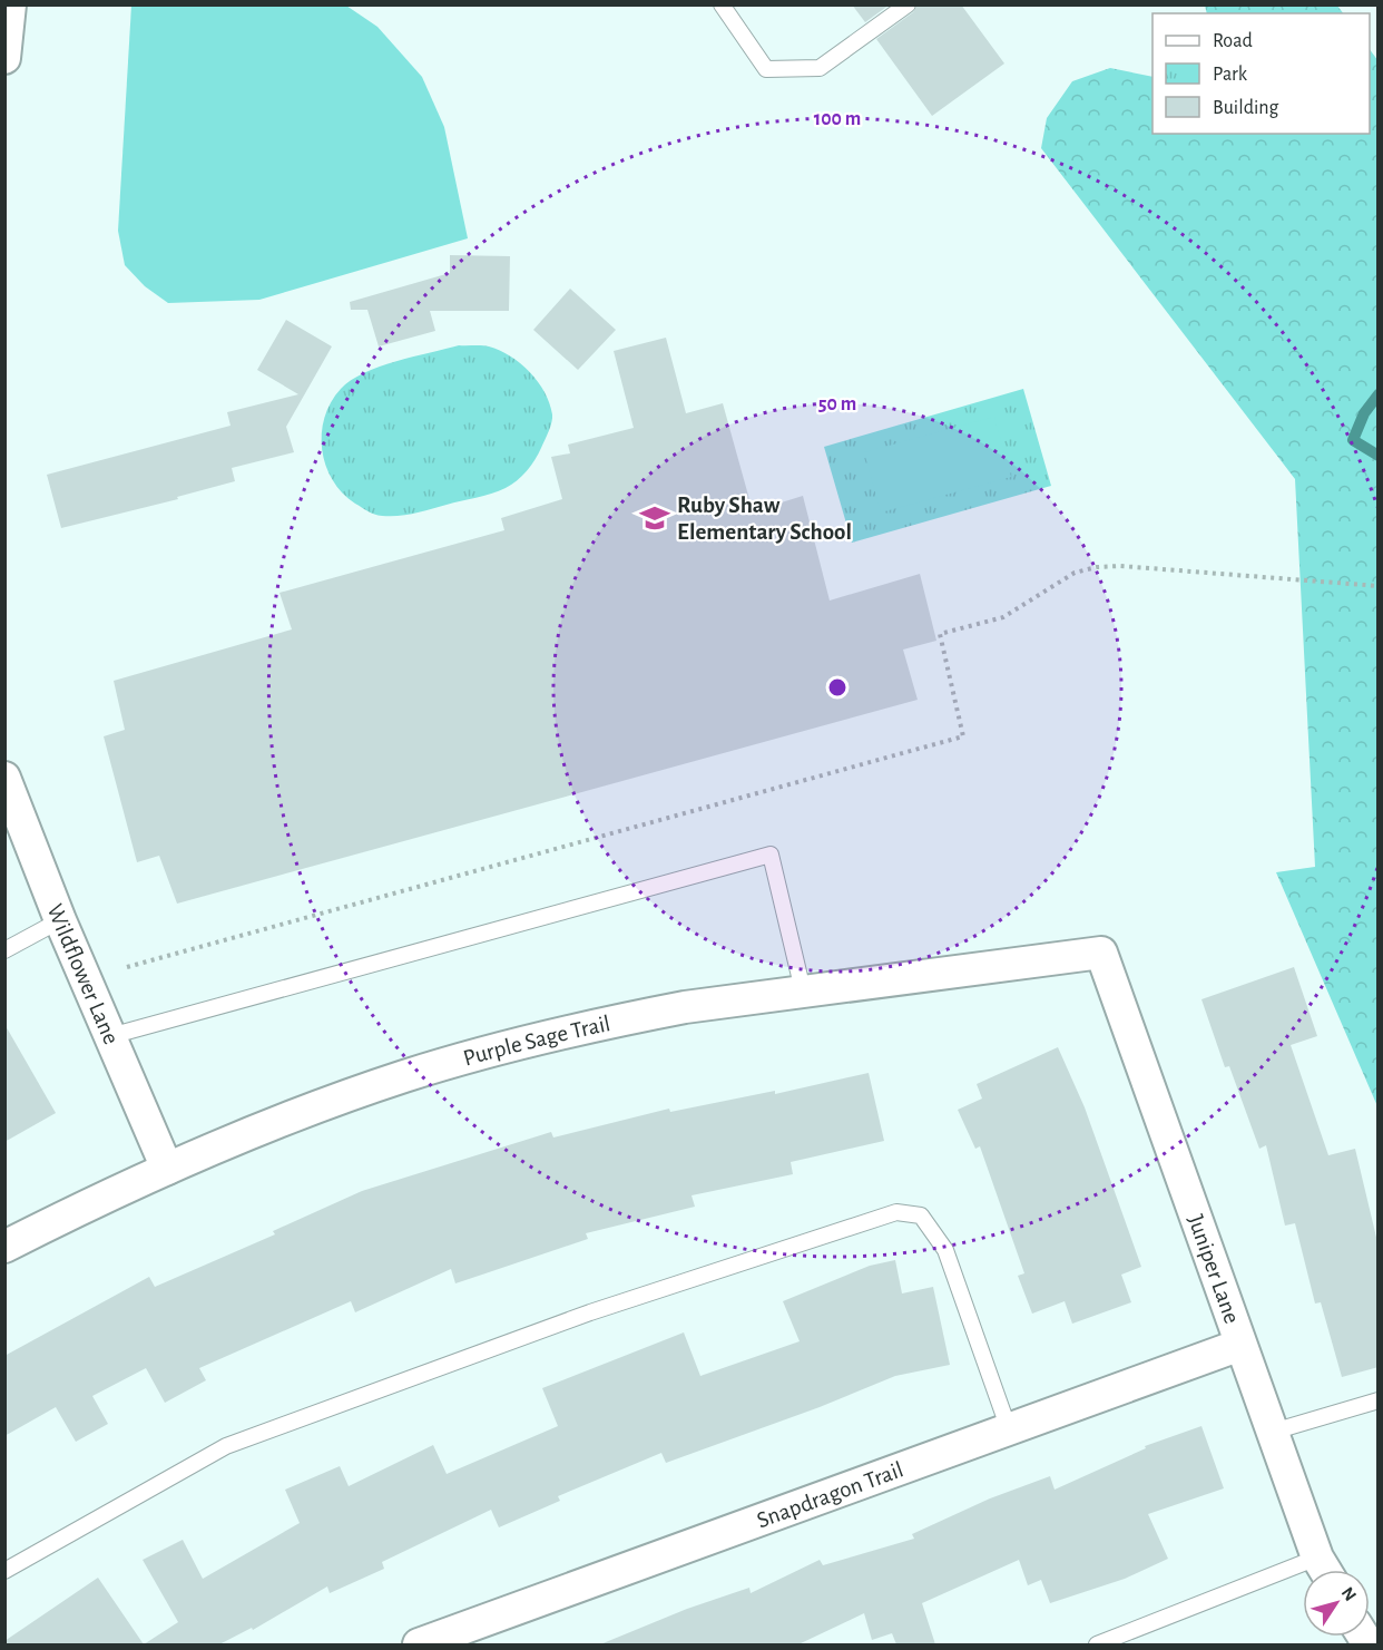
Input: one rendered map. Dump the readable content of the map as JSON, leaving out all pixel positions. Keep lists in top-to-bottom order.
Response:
{
  "streets": {
    "street": [
      "Wildflower Lane",
      "Purple Sage Trail",
      "Juniper Lane",
      "Snapdragon Trail"
    ]
  },
  "crossings": [
    ["Wildflower Lane", "Purple Sage Trail"],
    ["Purple Sage Trail", "Juniper Lane"],
    ["Juniper Lane", "Snapdragon Trail"]
  ],
  "places": {
    "school or university": ["Ruby Shaw Elementary School"]
  },
  "legend": ["Road", "Park", "Building"],
  "north": "top right",
  "rings": ["100 m", "50 m"]
}
